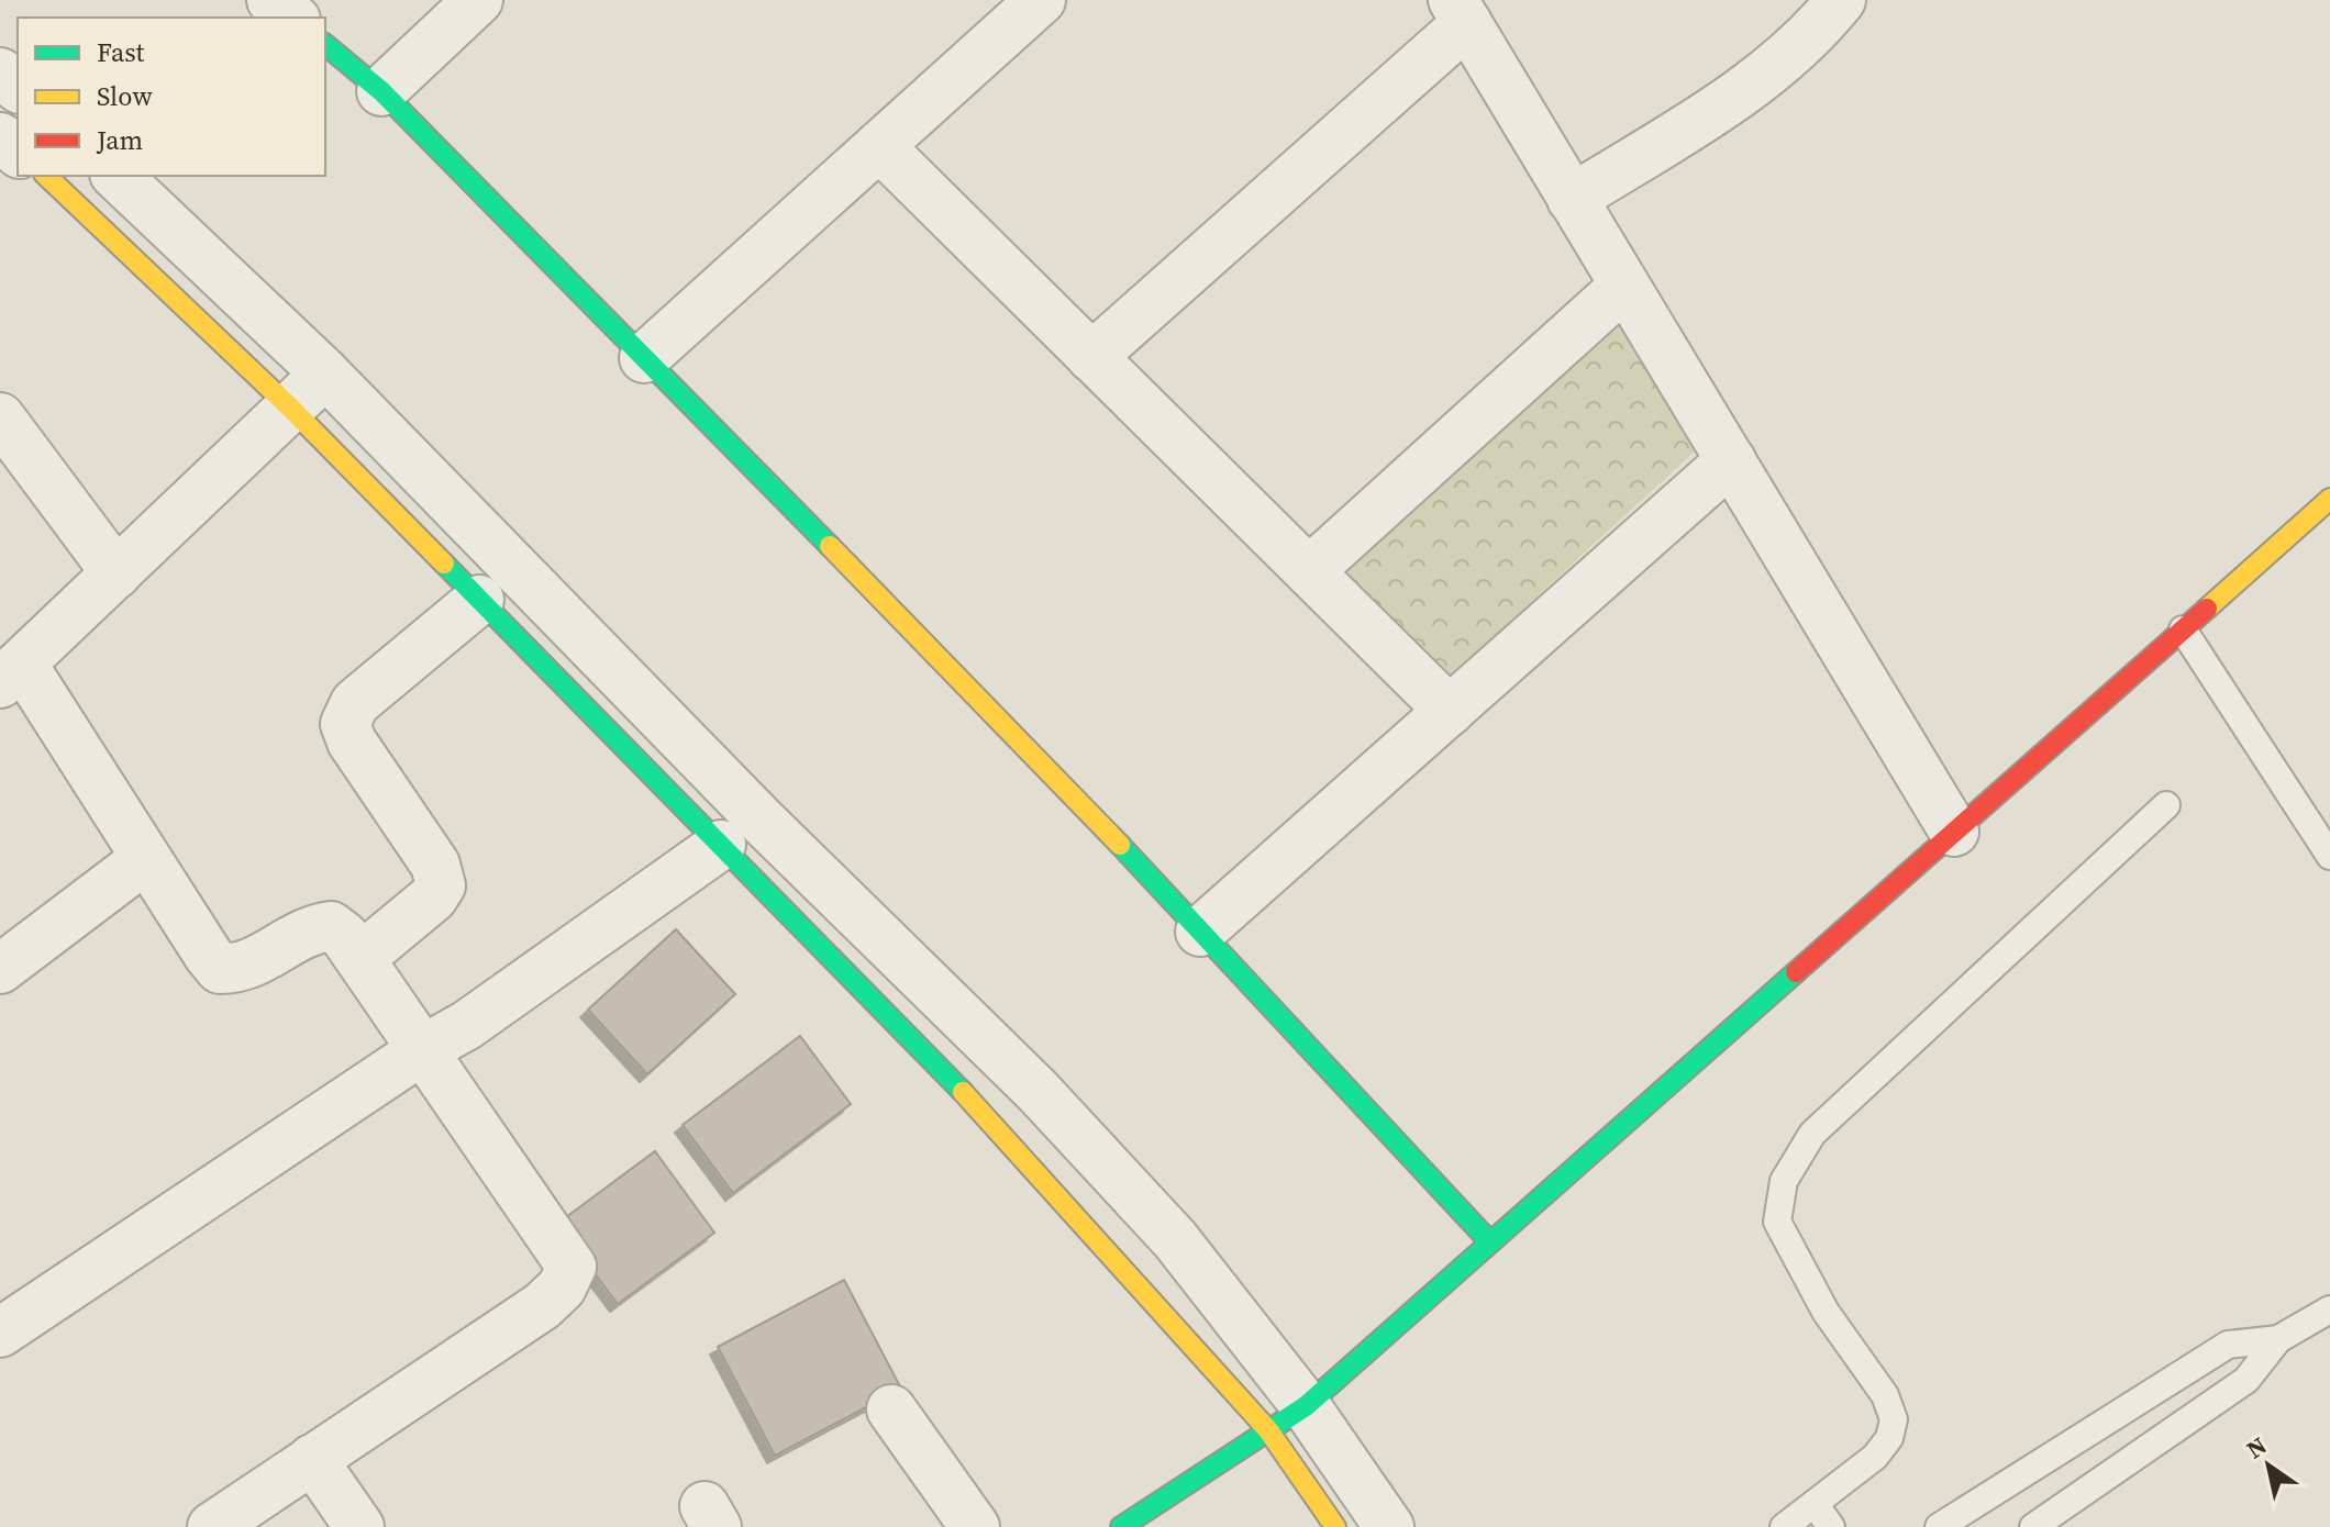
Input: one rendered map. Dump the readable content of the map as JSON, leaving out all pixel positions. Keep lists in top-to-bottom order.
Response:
{
  "legend": ["Fast", "Slow", "Jam"],
  "north": "top left"
}
